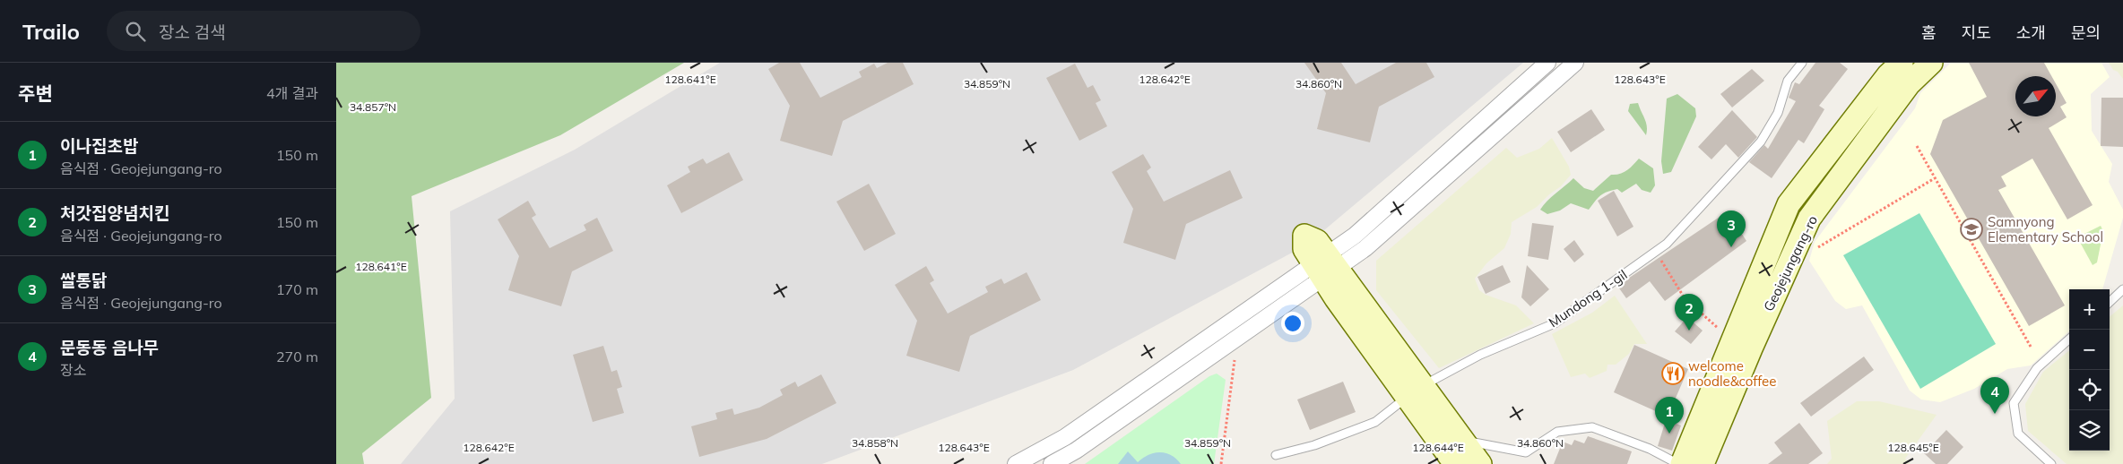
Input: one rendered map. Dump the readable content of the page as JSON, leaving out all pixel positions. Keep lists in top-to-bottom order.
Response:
{
  "streets": {
    "main road": ["Geojejungang-ro"],
    "lane": ["Mundong 1-gil"]
  },
  "places": {
    "school or university": ["Samnyong Elementary School"],
    "restaurant": ["welcome noodle&coffee"]
  },
  "north": "top right",
  "page": {
    "header": "Trailo",
    "search": "장소 검색",
    "nav": [
      "홈",
      "지도",
      "소개",
      "문의"
    ],
    "heading": ["주변", "4개 결과"],
    "list": [
      {
        "mark": "1",
        "name": "이나집초밥",
        "note": "음식점 · Geojejungang-ro",
        "value": "150 m"
      },
      {
        "mark": "2",
        "name": "처갓집양념치킨",
        "note": "음식점 · Geojejungang-ro",
        "value": "150 m"
      },
      {
        "mark": "3",
        "name": "쌀통닭",
        "note": "음식점 · Geojejungang-ro",
        "value": "170 m"
      },
      {
        "mark": "4",
        "name": "문동동 음나무",
        "note": "장소",
        "value": "270 m"
      }
    ],
    "pins": [
      "3",
      "2",
      "4",
      "1"
    ],
    "map_buttons": ["+", "−"]
  },
  "coordinates": [
    "128.641°E",
    "128.642°E",
    "128.643°E",
    "34.859°N",
    "34.860°N",
    "34.857°N",
    "34.858°N",
    "128.644°E",
    "128.645°E"
  ]
}
